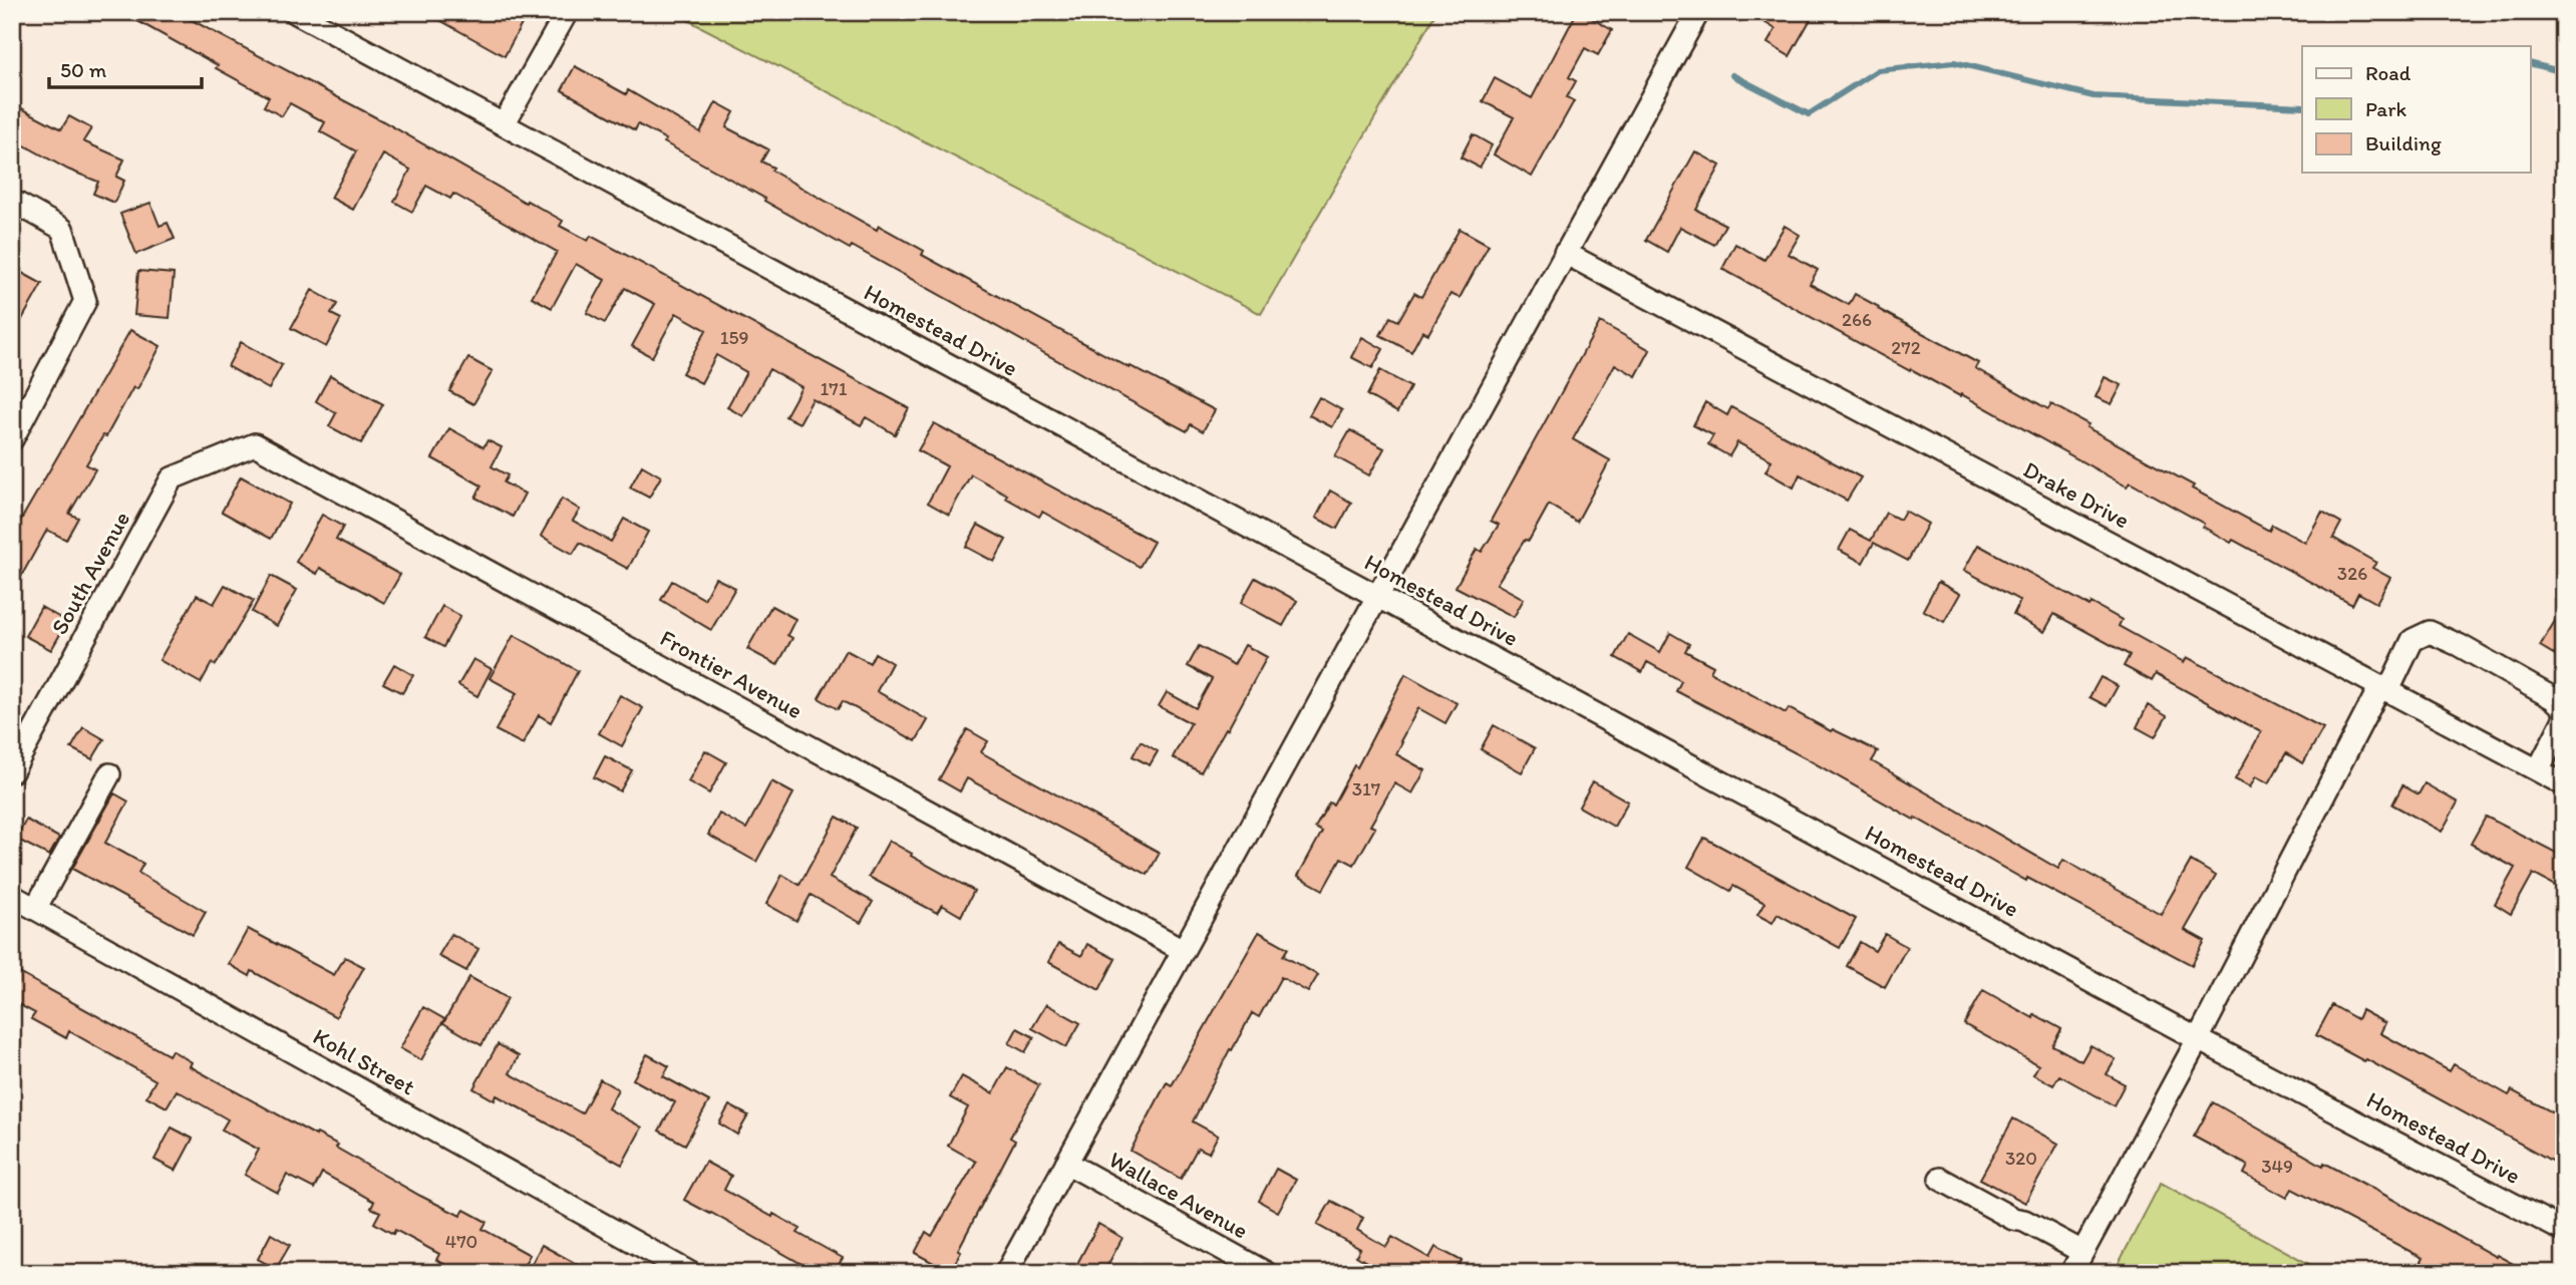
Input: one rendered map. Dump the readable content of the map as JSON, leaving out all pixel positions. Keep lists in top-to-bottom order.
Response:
{
  "streets": {
    "street": [
      "Homestead Drive",
      "Drake Drive",
      "South Avenue",
      "Frontier Avenue",
      "Kohl Street",
      "Wallace Avenue"
    ]
  },
  "crossings": [
    ["South Avenue", "Frontier Avenue"]
  ],
  "house_numbers": [
    "266",
    "159",
    "272",
    "171",
    "326",
    "317",
    "320",
    "349",
    "470"
  ],
  "legend": ["Road", "Park", "Building"],
  "scale_bar": "50 m"
}
